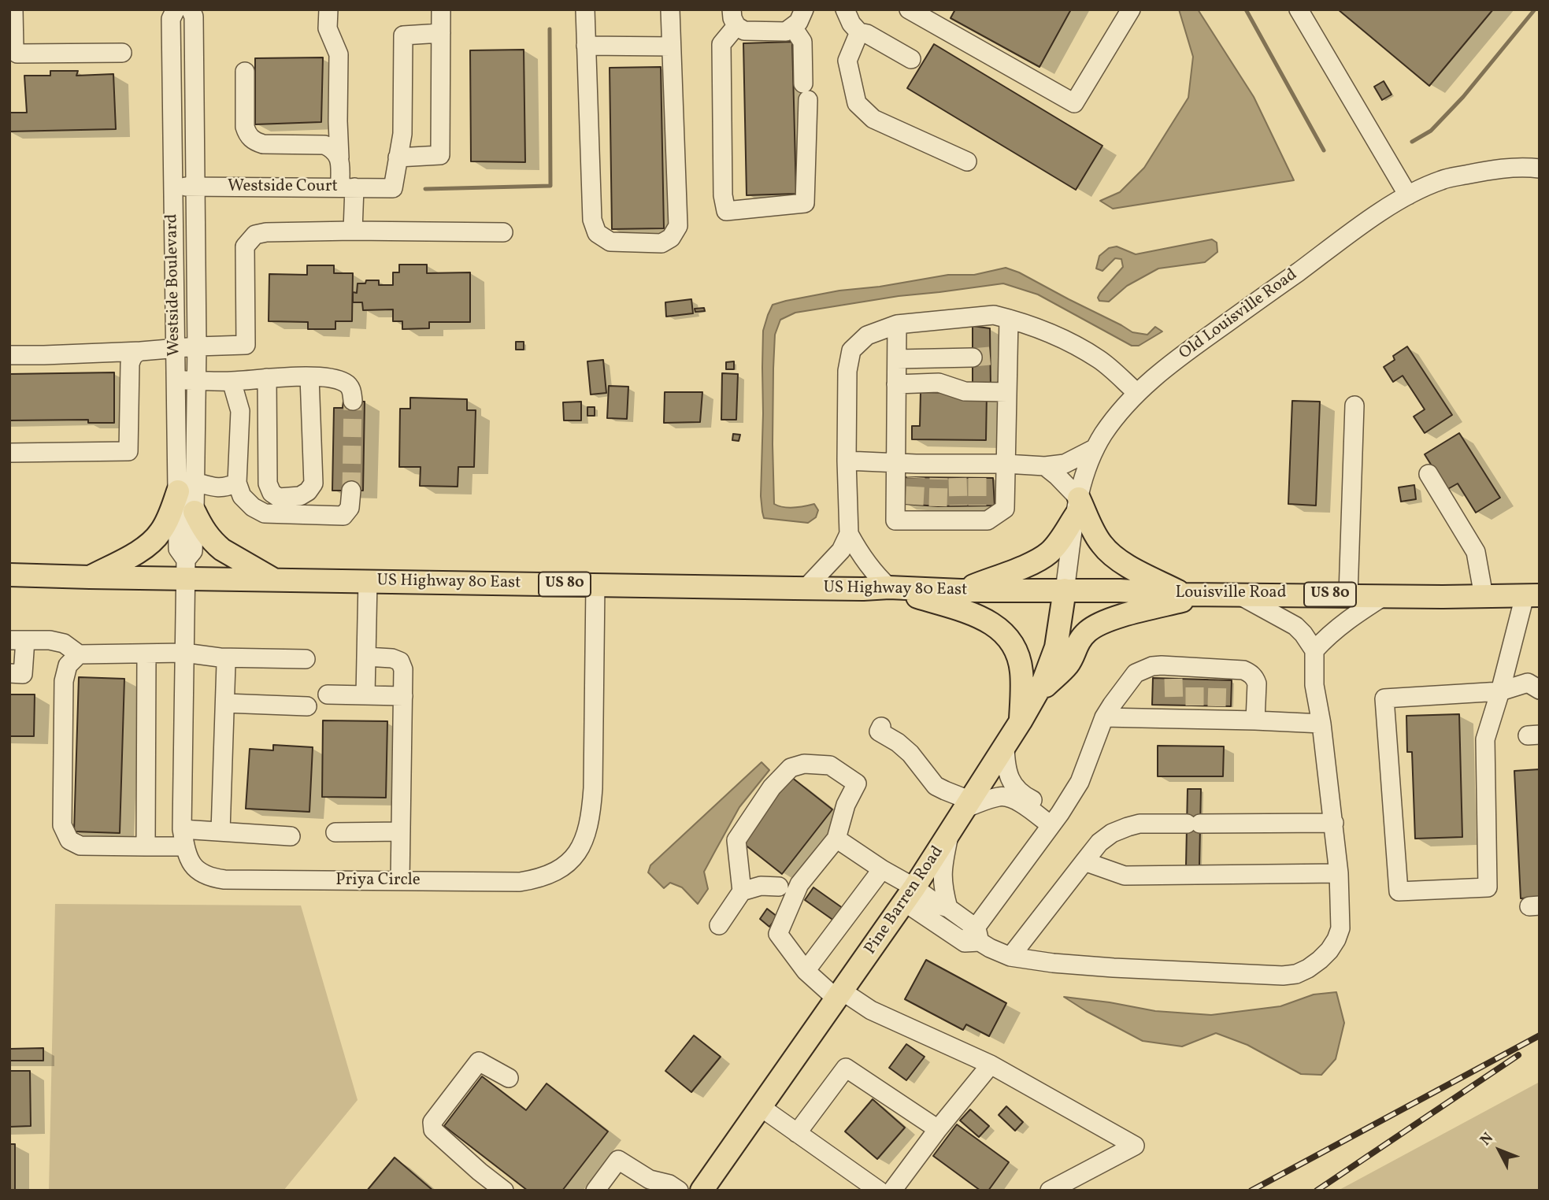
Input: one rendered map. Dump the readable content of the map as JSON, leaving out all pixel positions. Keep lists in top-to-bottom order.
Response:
{
  "streets": {
    "main road": [
      "US Highway 80 East",
      "US 80",
      "Louisville Road",
      "Pine Barren Road"
    ],
    "street": [
      "Westside Court",
      "Westside Boulevard",
      "Old Louisville Road",
      "Priya Circle"
    ]
  },
  "crossings": [
    ["Westside Court", "Westside Boulevard"],
    ["Westside Boulevard", "US Highway 80 East"],
    ["Old Louisville Road", "US Highway 80 East"],
    ["Old Louisville Road", "Pine Barren Road"],
    ["US Highway 80 East", "Louisville Road"],
    ["US Highway 80 East", "Priya Circle"],
    ["US Highway 80 East", "Pine Barren Road"]
  ],
  "north": "top left"
}
